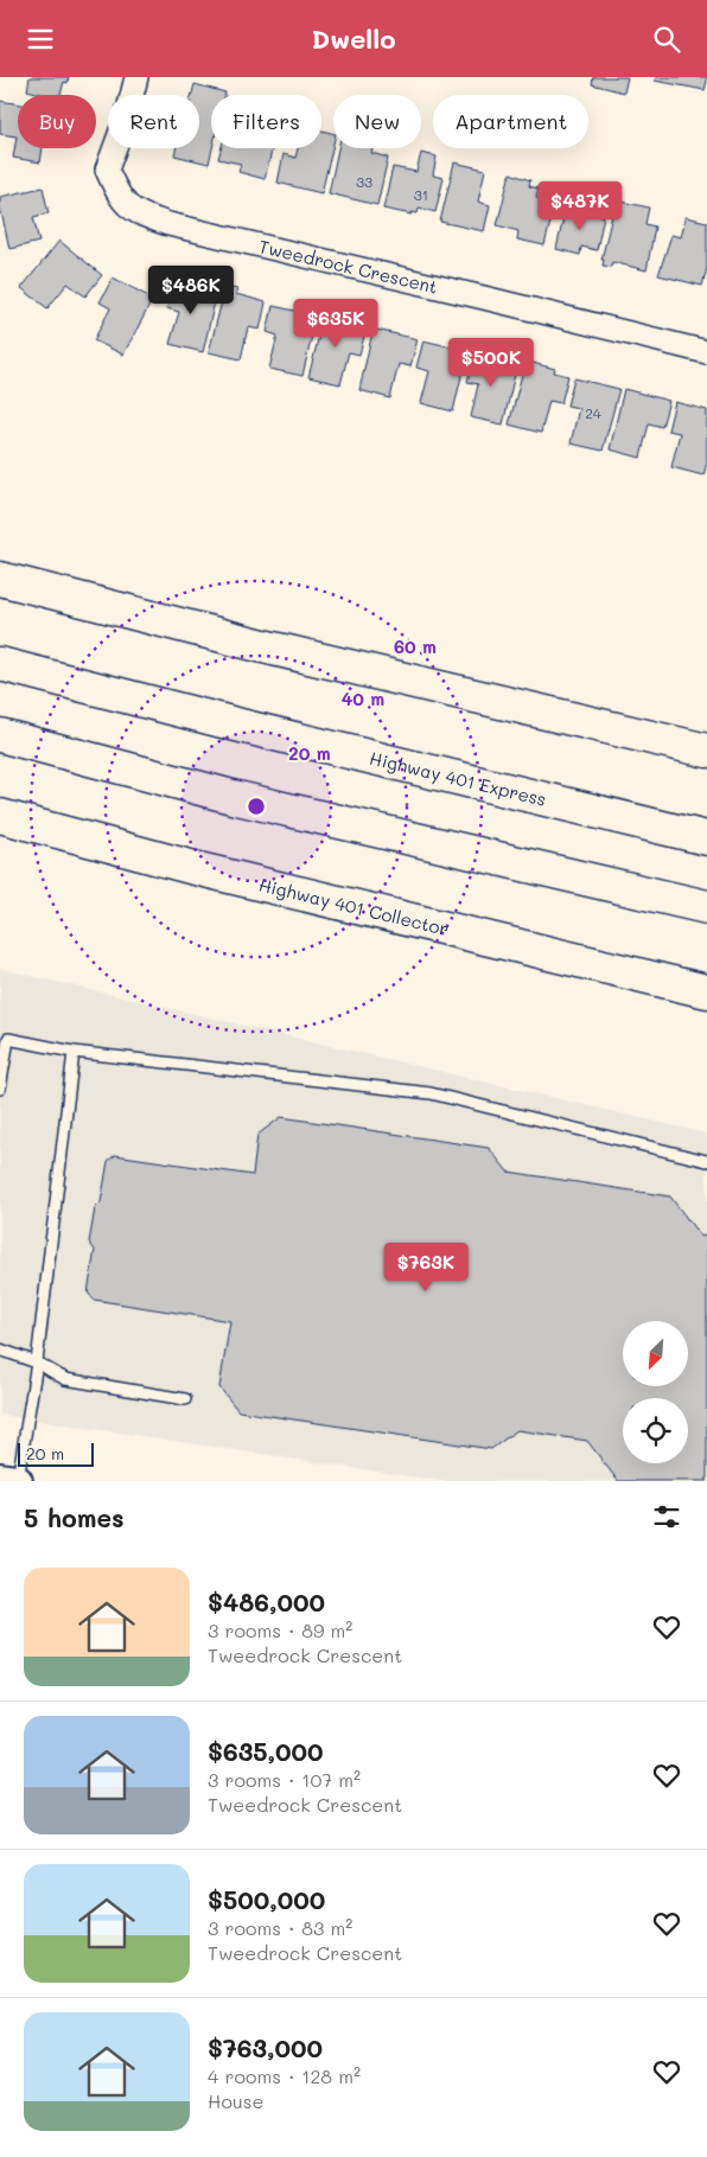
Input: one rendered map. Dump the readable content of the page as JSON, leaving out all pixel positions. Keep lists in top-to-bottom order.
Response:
{
  "streets": {
    "highway": ["Highway 401 Express", "Highway 401 Collector"],
    "street": ["Tweedrock Crescent"]
  },
  "house_numbers": ["33", "31", "24"],
  "scale_bar": "20 m",
  "north": "bottom left",
  "page": {
    "header": "Dwello",
    "chip": [
      "Buy",
      "Rent",
      "Filters",
      "New",
      "Apartment"
    ],
    "price": [
      "$487K",
      "$486K",
      "$635K",
      "$500K",
      "$763K"
    ],
    "scale": "20 m",
    "heading": "5 homes",
    "list": [
      {
        "name": "$486,000",
        "note": "3 rooms · 89 m² · Tweedrock Crescent"
      },
      {
        "name": "$635,000",
        "note": "3 rooms · 107 m² · Tweedrock Crescent"
      },
      {
        "name": "$500,000",
        "note": "3 rooms · 83 m² · Tweedrock Crescent"
      },
      {
        "name": "$763,000",
        "note": "4 rooms · 128 m² · House"
      }
    ]
  },
  "rings": ["60 m", "40 m", "20 m"]
}
